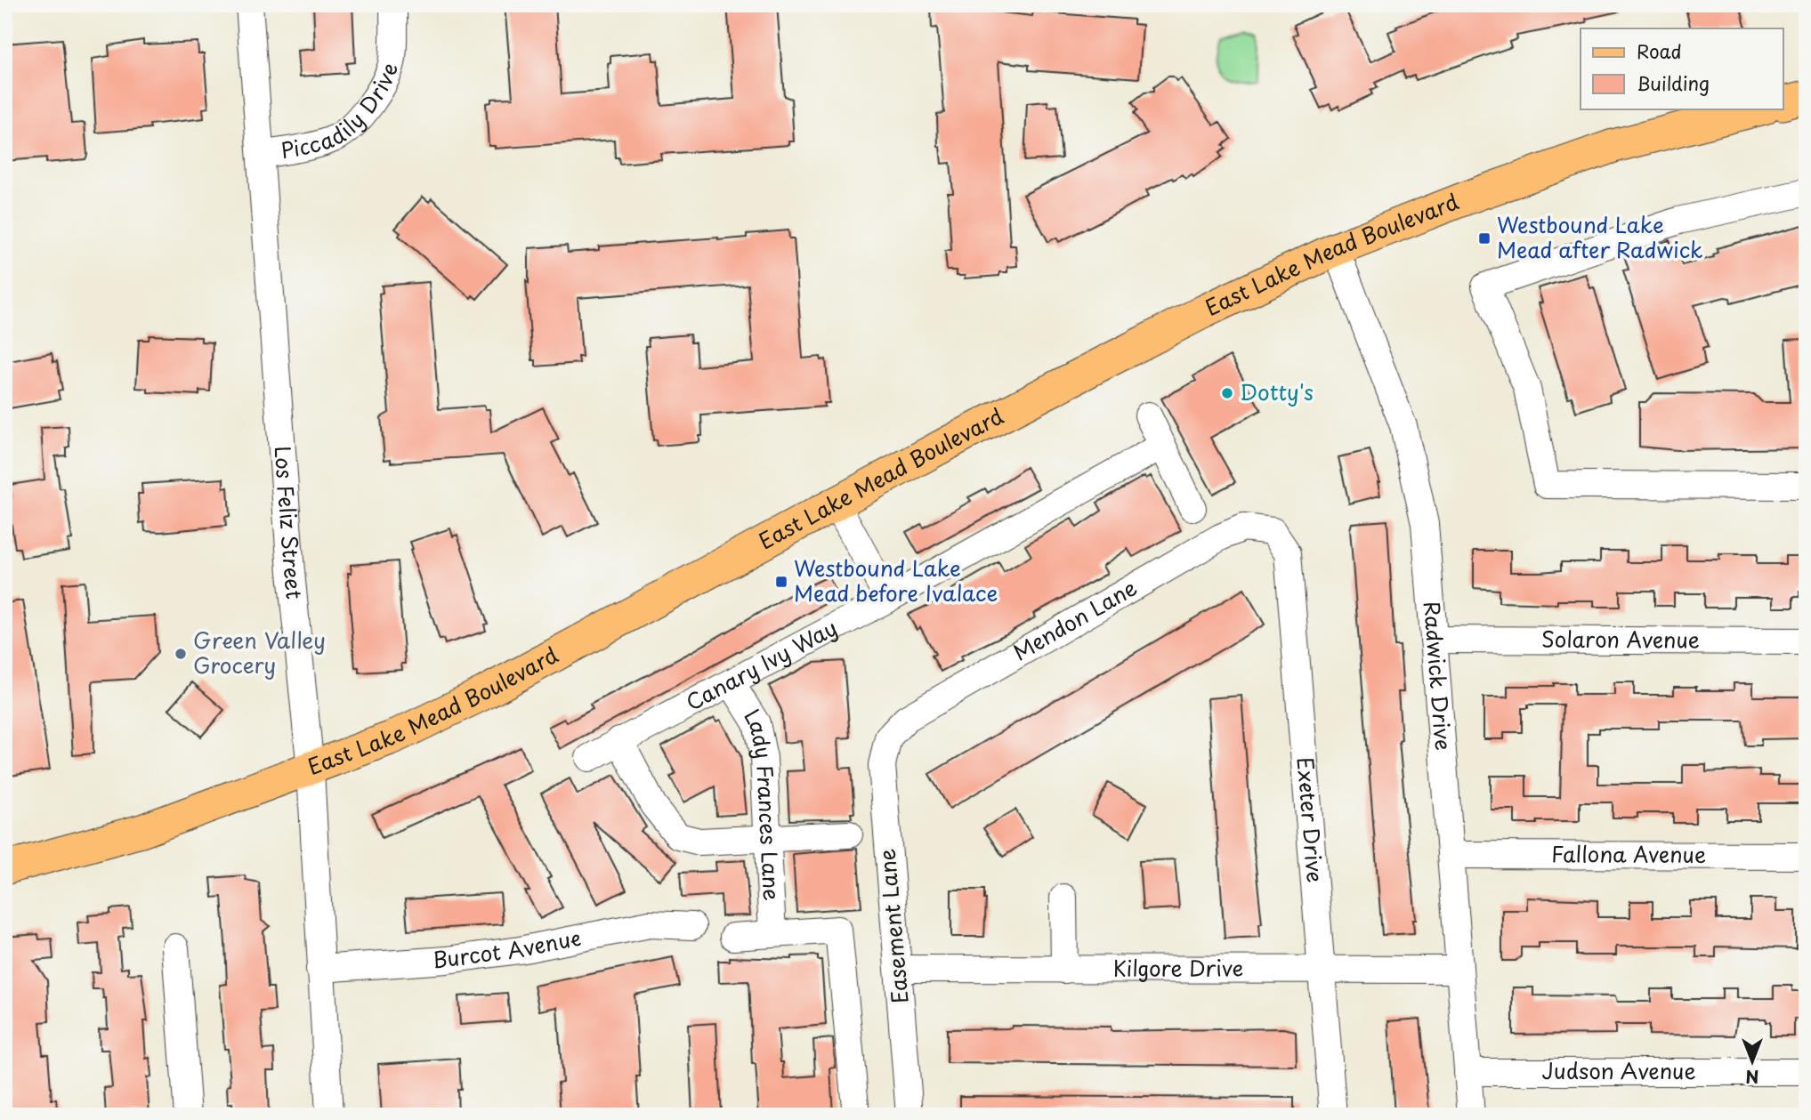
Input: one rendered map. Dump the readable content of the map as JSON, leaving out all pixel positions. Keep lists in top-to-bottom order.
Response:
{
  "streets": {
    "main road": ["East Lake Mead Boulevard"],
    "street": [
      "Piccadily Drive",
      "Los Feliz Street",
      "Mendon Lane",
      "Solaron Avenue",
      "Canary Ivy Way",
      "Radwick Drive",
      "Lady Frances Lane",
      "Exeter Drive",
      "Fallona Avenue",
      "Easement Lane",
      "Burcot Avenue",
      "Kilgore Drive",
      "Judson Avenue"
    ]
  },
  "crossings": [
    ["Piccadily Drive", "Los Feliz Street"],
    ["East Lake Mead Boulevard", "Los Feliz Street"],
    ["East Lake Mead Boulevard", "Radwick Drive"],
    ["Los Feliz Street", "Burcot Avenue"],
    ["Mendon Lane", "Exeter Drive"],
    ["Mendon Lane", "Easement Lane"],
    ["Solaron Avenue", "Radwick Drive"],
    ["Canary Ivy Way", "Lady Frances Lane"],
    ["Radwick Drive", "Fallona Avenue"],
    ["Radwick Drive", "Kilgore Drive"],
    ["Radwick Drive", "Judson Avenue"],
    ["Exeter Drive", "Kilgore Drive"],
    ["Easement Lane", "Kilgore Drive"]
  ],
  "places": {
    "transit": ["Westbound Lake Mead after Radwick", "Westbound Lake Mead before Ivalace"],
    "other": ["Dotty's", "Green Valley Grocery"]
  },
  "legend": ["Road", "Building"],
  "north": "bottom"
}
